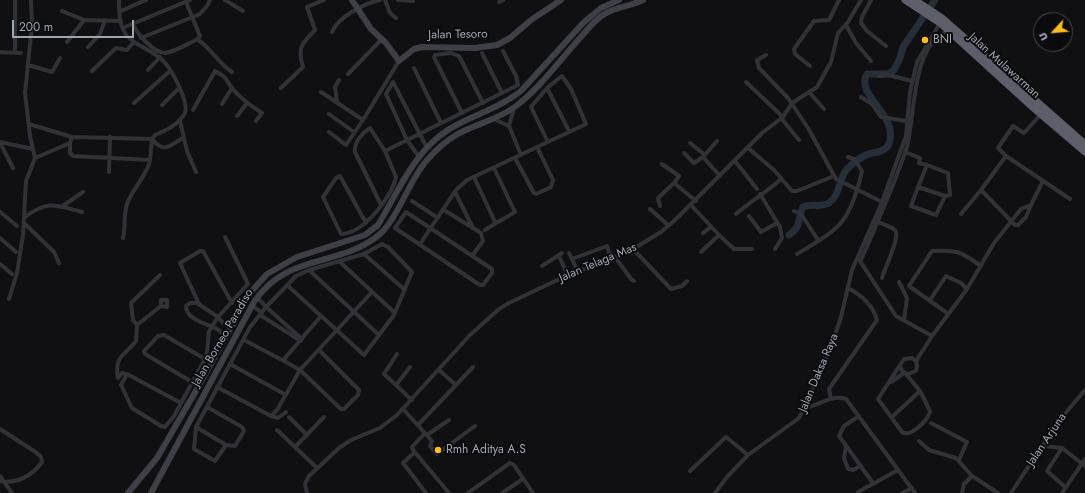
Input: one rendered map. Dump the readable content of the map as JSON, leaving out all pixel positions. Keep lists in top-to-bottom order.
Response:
{
  "streets": {
    "highway": ["Jalan Mulawarman"],
    "street": [
      "Jalan Tesoro",
      "Jalan Telaga Mas",
      "Jalan Borneo Paradiso",
      "Jalan Daksa Raya",
      "Jalan Arjuna"
    ]
  },
  "places": ["BNI", "Rmh Aditya A.S"],
  "scale_bar": "200 m",
  "north": "bottom left"
}
